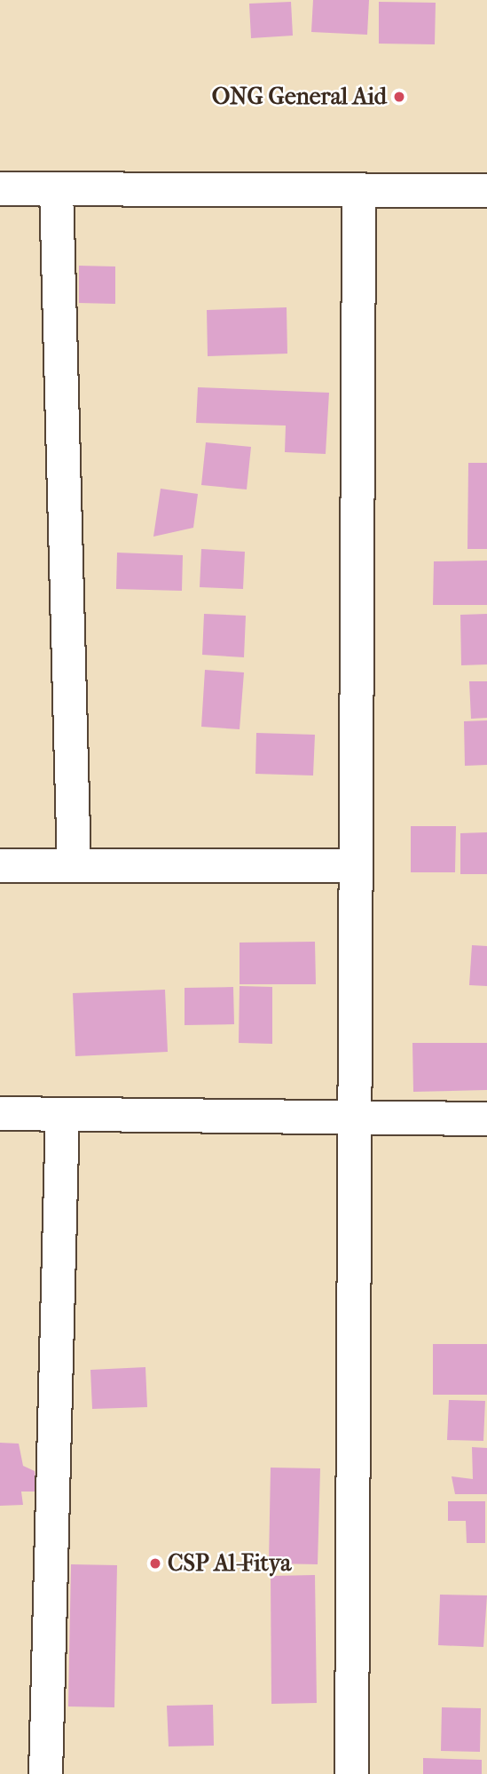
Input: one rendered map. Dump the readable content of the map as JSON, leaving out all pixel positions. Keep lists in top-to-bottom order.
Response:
{
  "places": ["ONG General Aid", "CSP Al-Fitya"]
}
